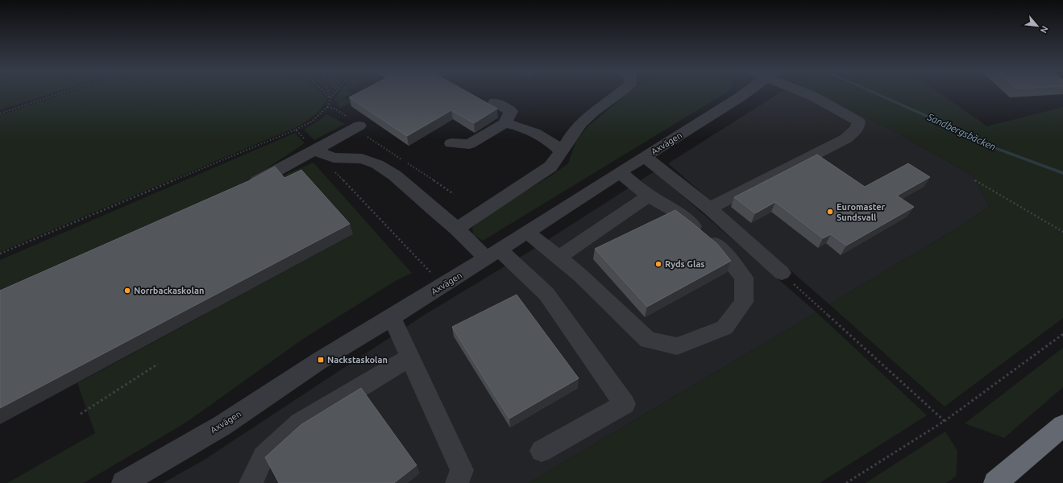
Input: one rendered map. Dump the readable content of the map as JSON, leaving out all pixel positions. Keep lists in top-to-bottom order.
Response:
{
  "streets": {
    "street": ["Axvägen"]
  },
  "water": ["Sandbergsbäcken"],
  "places": {
    "other": ["Euromaster Sundsvall", "Ryds Glas", "Norrbackaskolan"],
    "transit": ["Nackstaskolan"]
  },
  "north": "bottom right"
}
